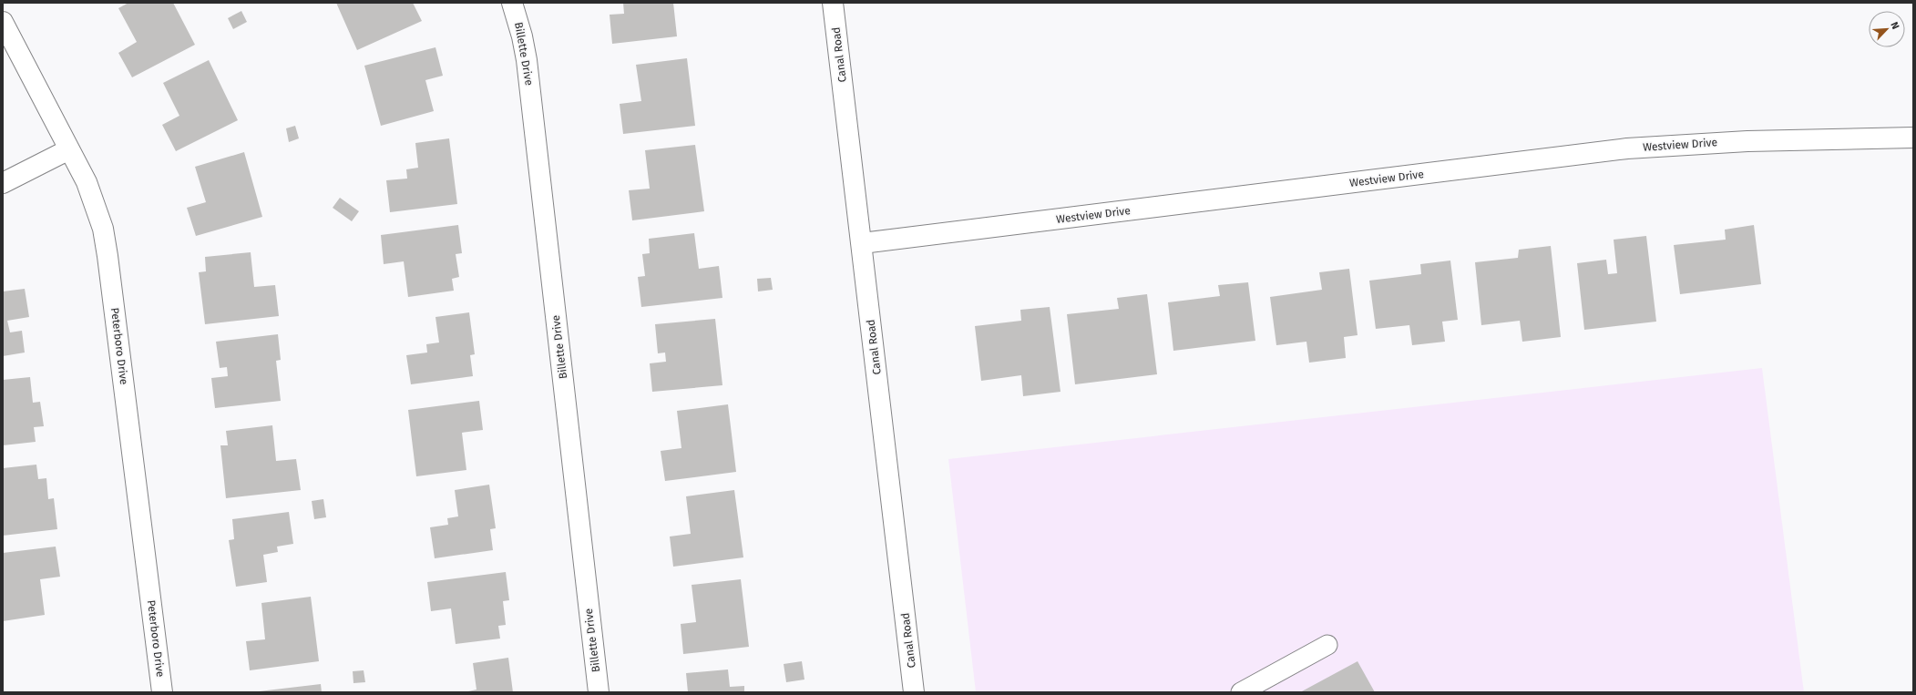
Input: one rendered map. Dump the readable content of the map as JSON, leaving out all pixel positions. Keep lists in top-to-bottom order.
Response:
{
  "streets": {
    "street": [
      "Billette Drive",
      "Canal Road",
      "Westview Drive",
      "Peterboro Drive"
    ]
  },
  "crossings": [
    ["Canal Road", "Westview Drive"]
  ],
  "north": "top right"
}
